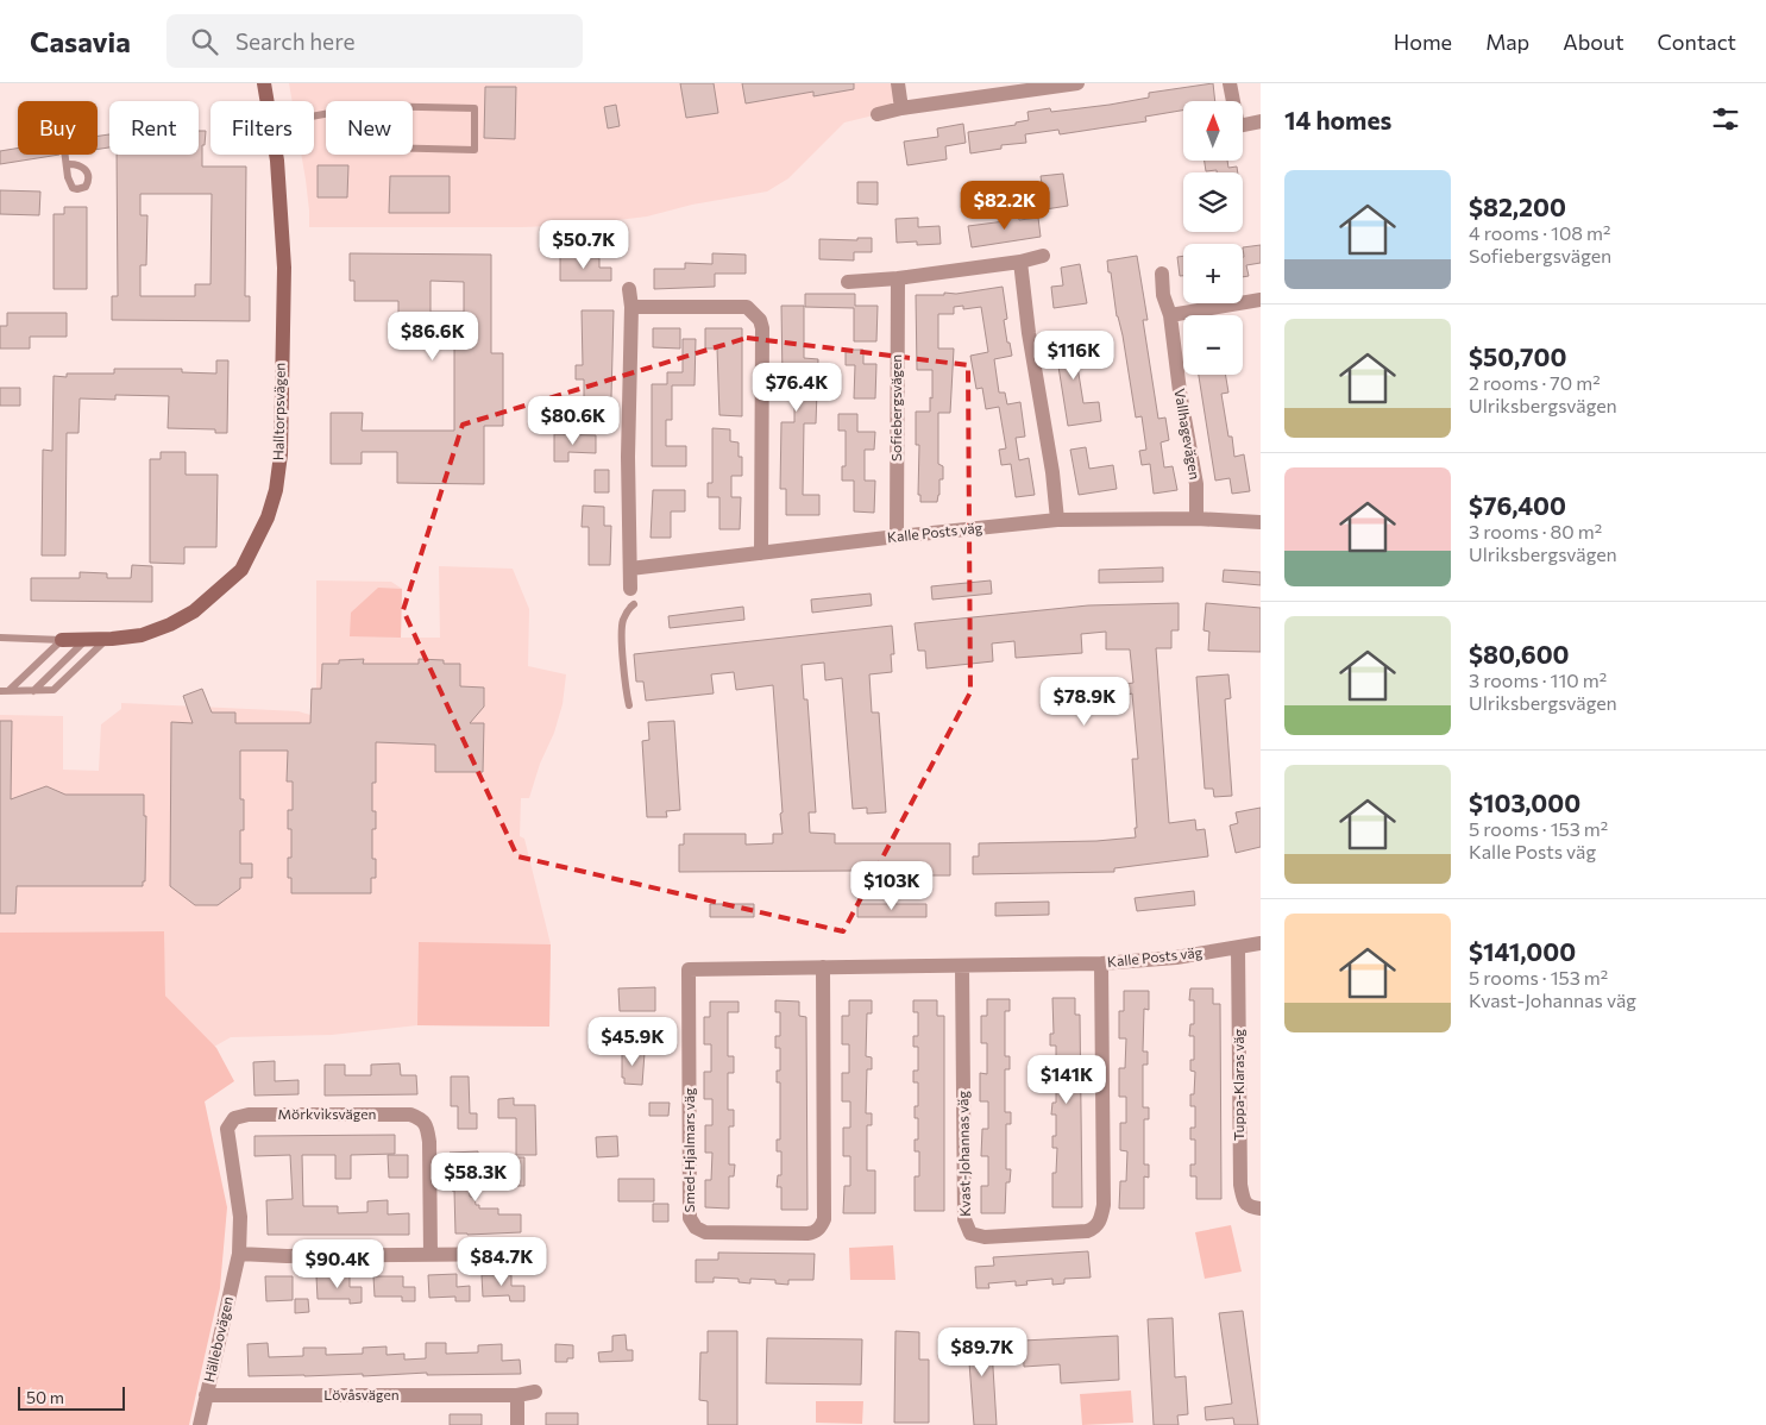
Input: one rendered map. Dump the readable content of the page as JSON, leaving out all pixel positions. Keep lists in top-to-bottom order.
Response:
{
  "streets": {
    "street": [
      "Sofiebergsvägen",
      "Halltorpsvägen",
      "Vallhagevägen",
      "Kalle Posts väg",
      "Tuppa-Klaras väg",
      "Mörkviksvägen",
      "Smed-Hjalmars väg",
      "Kvast-Johannas väg",
      "Hällebovägen",
      "Lövåsvägen"
    ]
  },
  "crossings": [
    ["Sofiebergsvägen", "Kalle Posts väg"],
    ["Vallhagevägen", "Kalle Posts väg"],
    ["Kalle Posts väg", "Tuppa-Klaras väg"],
    ["Kalle Posts väg", "Smed-Hjalmars väg"],
    ["Kalle Posts väg", "Kvast-Johannas väg"],
    ["Mörkviksvägen", "Hällebovägen"],
    ["Hällebovägen", "Lövåsvägen"]
  ],
  "scale_bar": "50 m",
  "north": "top",
  "page": {
    "header": "Casavia",
    "search": "Search here",
    "nav": [
      "Home",
      "Map",
      "About",
      "Contact"
    ],
    "heading": "14 homes",
    "map_buttons": ["+", "−"],
    "chip": [
      "Buy",
      "Rent",
      "Filters",
      "New"
    ],
    "list": [
      {
        "name": "$82,200",
        "note": "4 rooms · 108 m² · Sofiebergsvägen"
      },
      {
        "name": "$50,700",
        "note": "2 rooms · 70 m² · Ulriksbergsvägen"
      },
      {
        "name": "$76,400",
        "note": "3 rooms · 80 m² · Ulriksbergsvägen"
      },
      {
        "name": "$80,600",
        "note": "3 rooms · 110 m² · Ulriksbergsvägen"
      },
      {
        "name": "$103,000",
        "note": "5 rooms · 153 m² · Kalle Posts väg"
      },
      {
        "name": "$141,000",
        "note": "5 rooms · 153 m² · Kvast-Johannas väg"
      }
    ],
    "price": [
      "$82.2K",
      "$50.7K",
      "$86.6K",
      "$116K",
      "$76.4K",
      "$80.6K",
      "$78.9K",
      "$103K",
      "$45.9K",
      "$141K",
      "$58.3K",
      "$84.7K",
      "$90.4K",
      "$89.7K"
    ],
    "scale": "50 m"
  }
}
